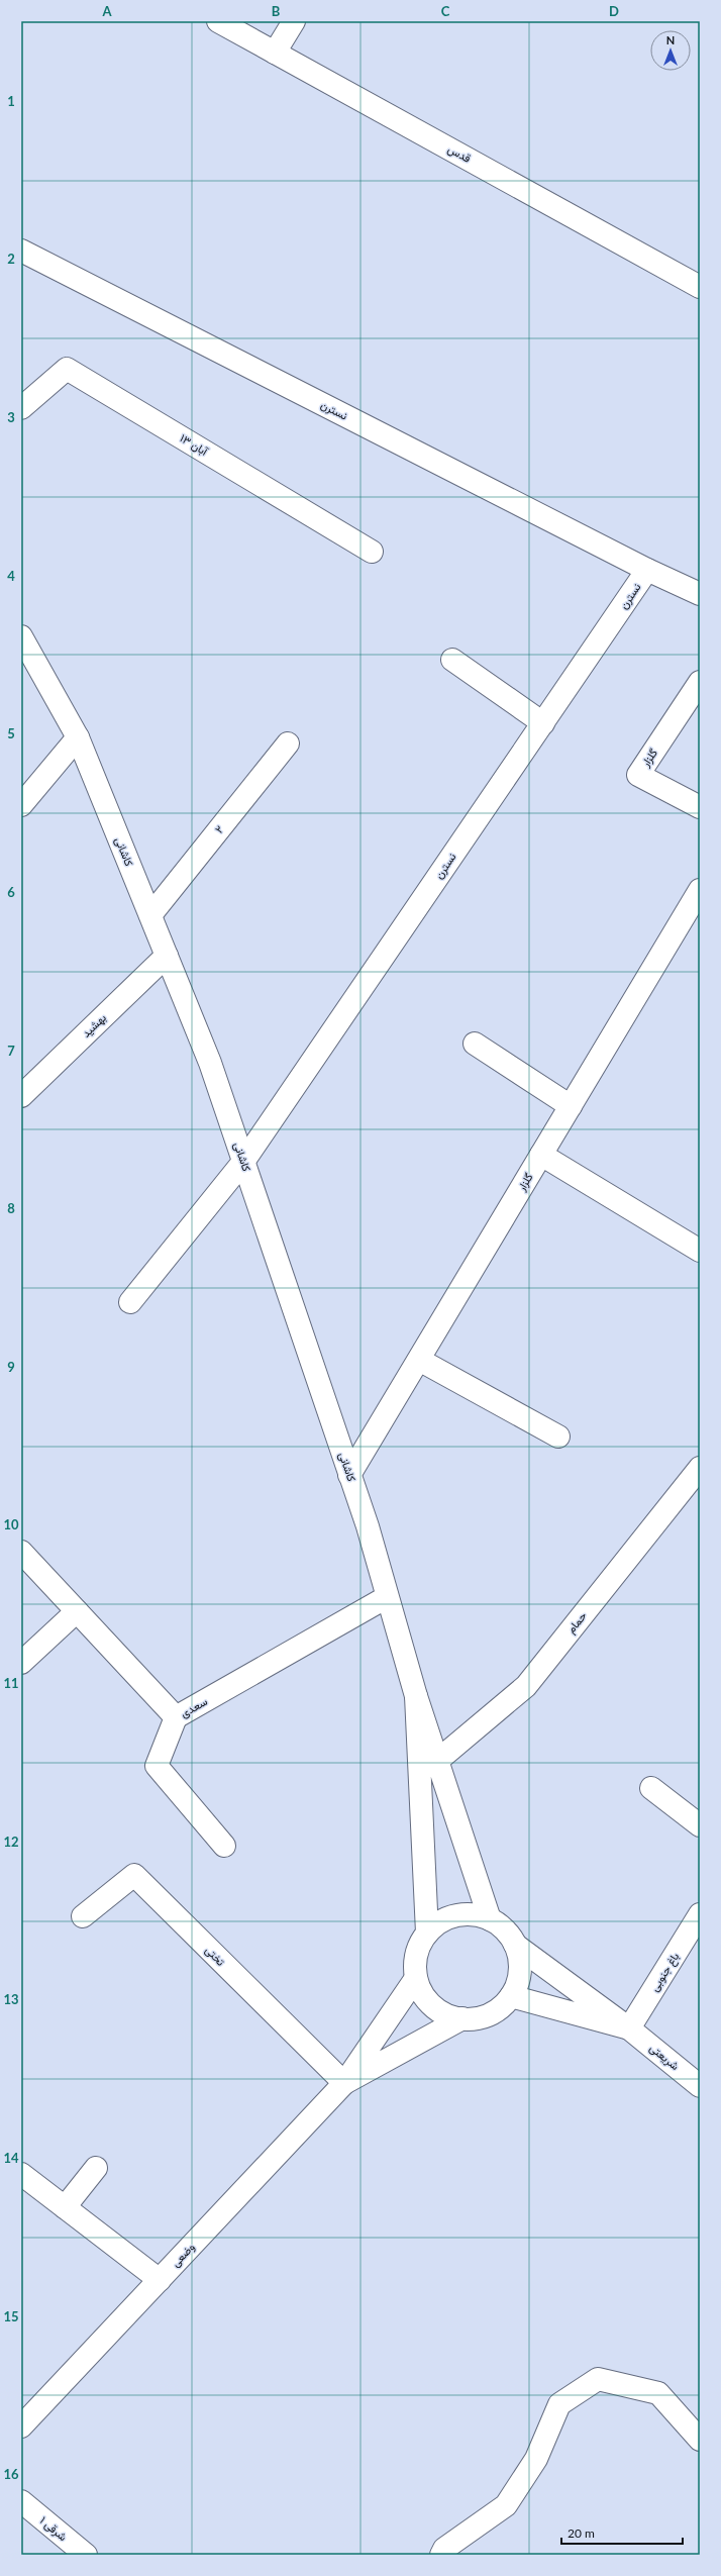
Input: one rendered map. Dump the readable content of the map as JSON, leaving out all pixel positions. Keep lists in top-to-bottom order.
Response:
{
  "streets": {
    "street": [
      "قدس",
      "نسترن",
      "۱۳ آبان",
      "گلزار",
      "۲",
      "کاشانی",
      "بهشید",
      "حمام",
      "سعدی",
      "تختی",
      "باغ جنوبی",
      "شریعتی",
      "وضعی",
      "۱ شرقی"
    ]
  },
  "crossings": [
    ["نسترن", "کاشانی"],
    ["گلزار", "کاشانی"],
    ["۲", "کاشانی"],
    ["کاشانی", "بهشید"],
    ["کاشانی", "سعدی"],
    ["تختی", "وضعی"],
    ["باغ جنوبی", "شریعتی"]
  ],
  "scale_bar": "20 m",
  "north": "top",
  "grid": {
    "columns": [
      "A",
      "B",
      "C",
      "D"
    ],
    "rows": [
      "1",
      "2",
      "3",
      "4",
      "5",
      "6",
      "7",
      "8",
      "9",
      "10",
      "11",
      "12",
      "13",
      "14",
      "15",
      "16"
    ]
  }
}
